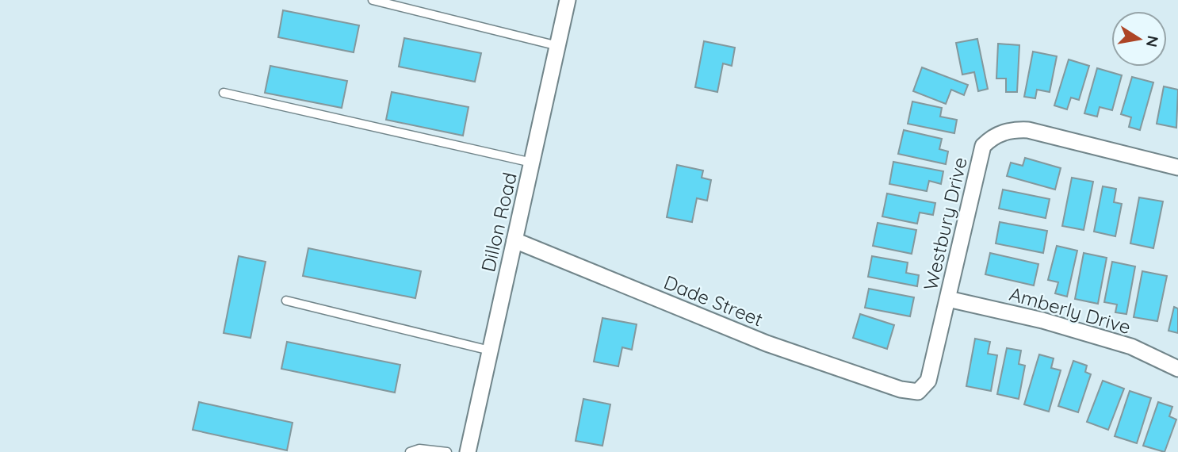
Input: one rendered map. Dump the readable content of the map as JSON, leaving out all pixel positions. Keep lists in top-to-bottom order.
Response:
{
  "streets": {
    "street": [
      "Dillon Road",
      "Westbury Drive",
      "Dade Street",
      "Amberly Drive"
    ]
  },
  "crossings": [
    ["Dillon Road", "Dade Street"],
    ["Westbury Drive", "Dade Street"],
    ["Westbury Drive", "Amberly Drive"]
  ],
  "north": "right"
}
